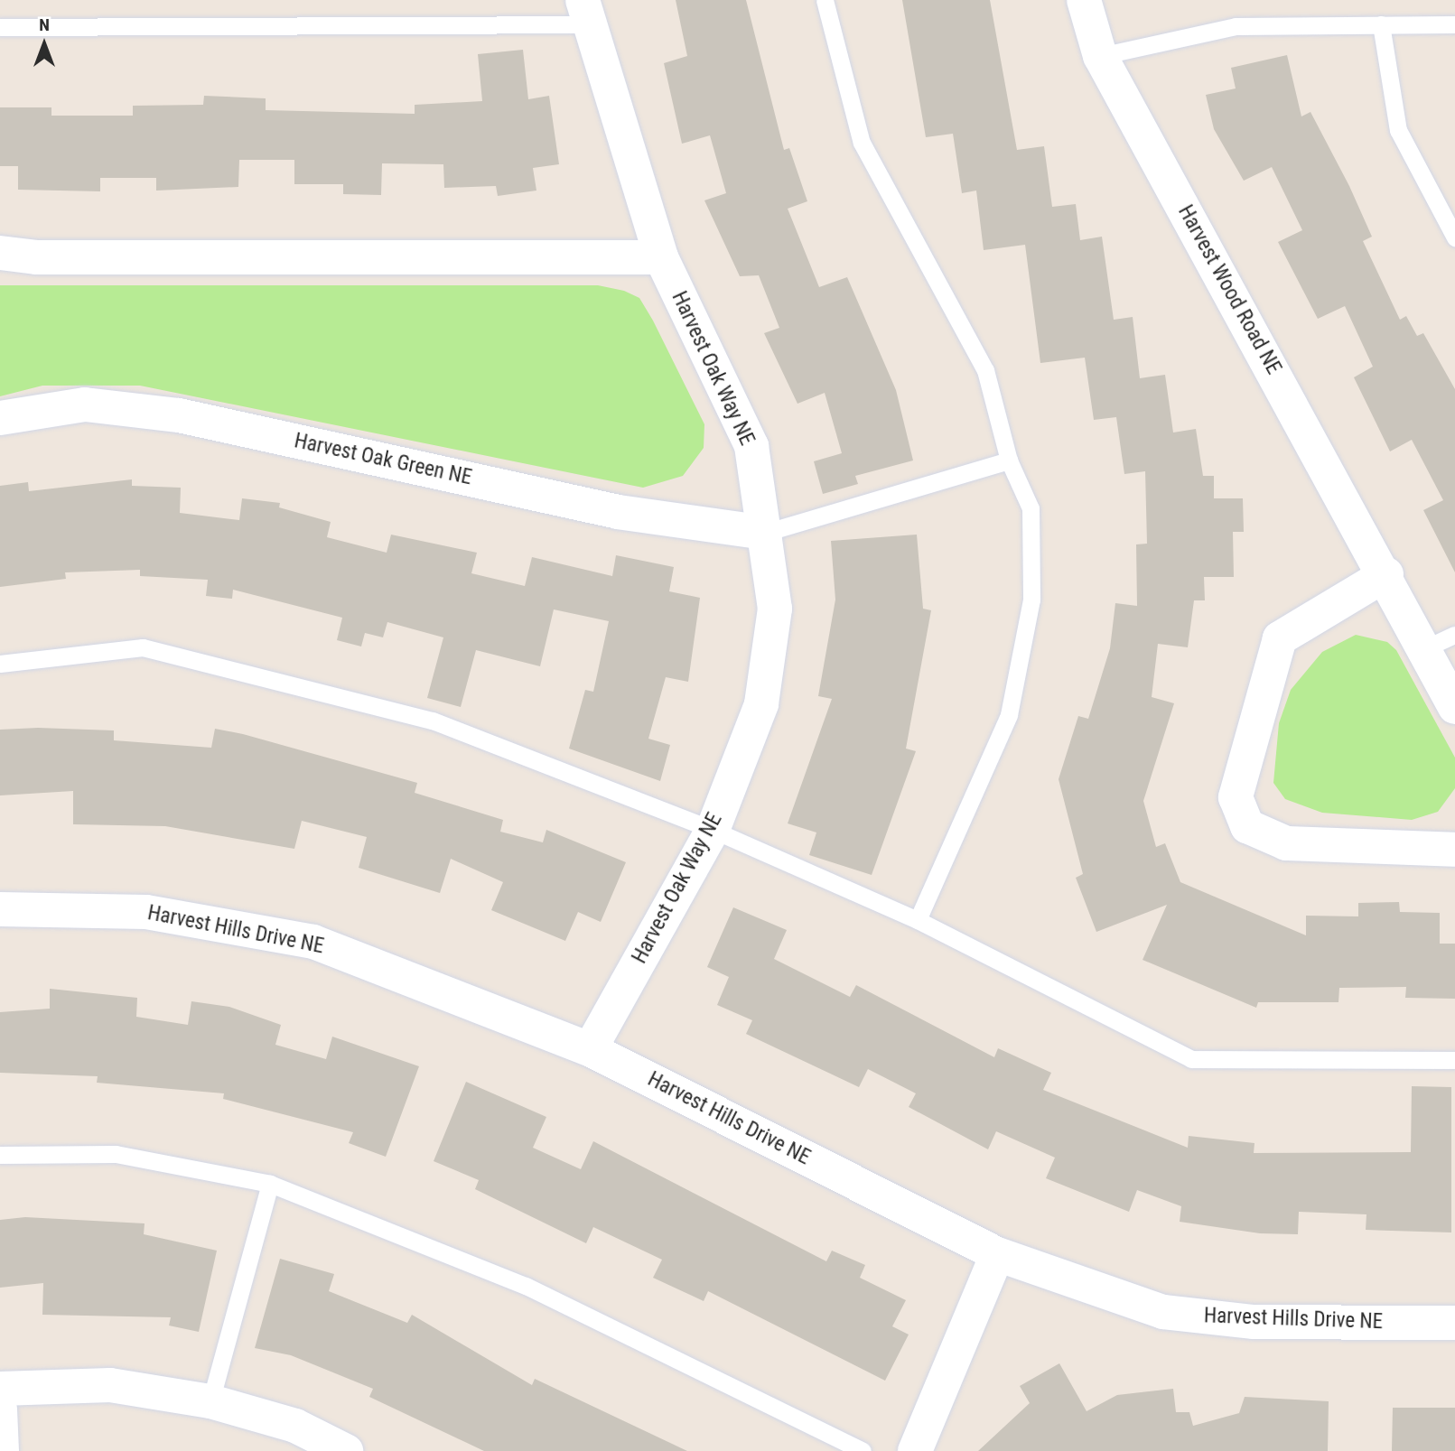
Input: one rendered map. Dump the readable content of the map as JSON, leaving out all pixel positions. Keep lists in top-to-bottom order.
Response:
{
  "streets": {
    "street": [
      "Harvest Wood Road NE",
      "Harvest Oak Way NE",
      "Harvest Oak Green NE",
      "Harvest Hills Drive NE"
    ]
  },
  "crossings": [
    ["Harvest Oak Way NE", "Harvest Oak Green NE"],
    ["Harvest Oak Way NE", "Harvest Hills Drive NE"]
  ],
  "north": "top"
}
